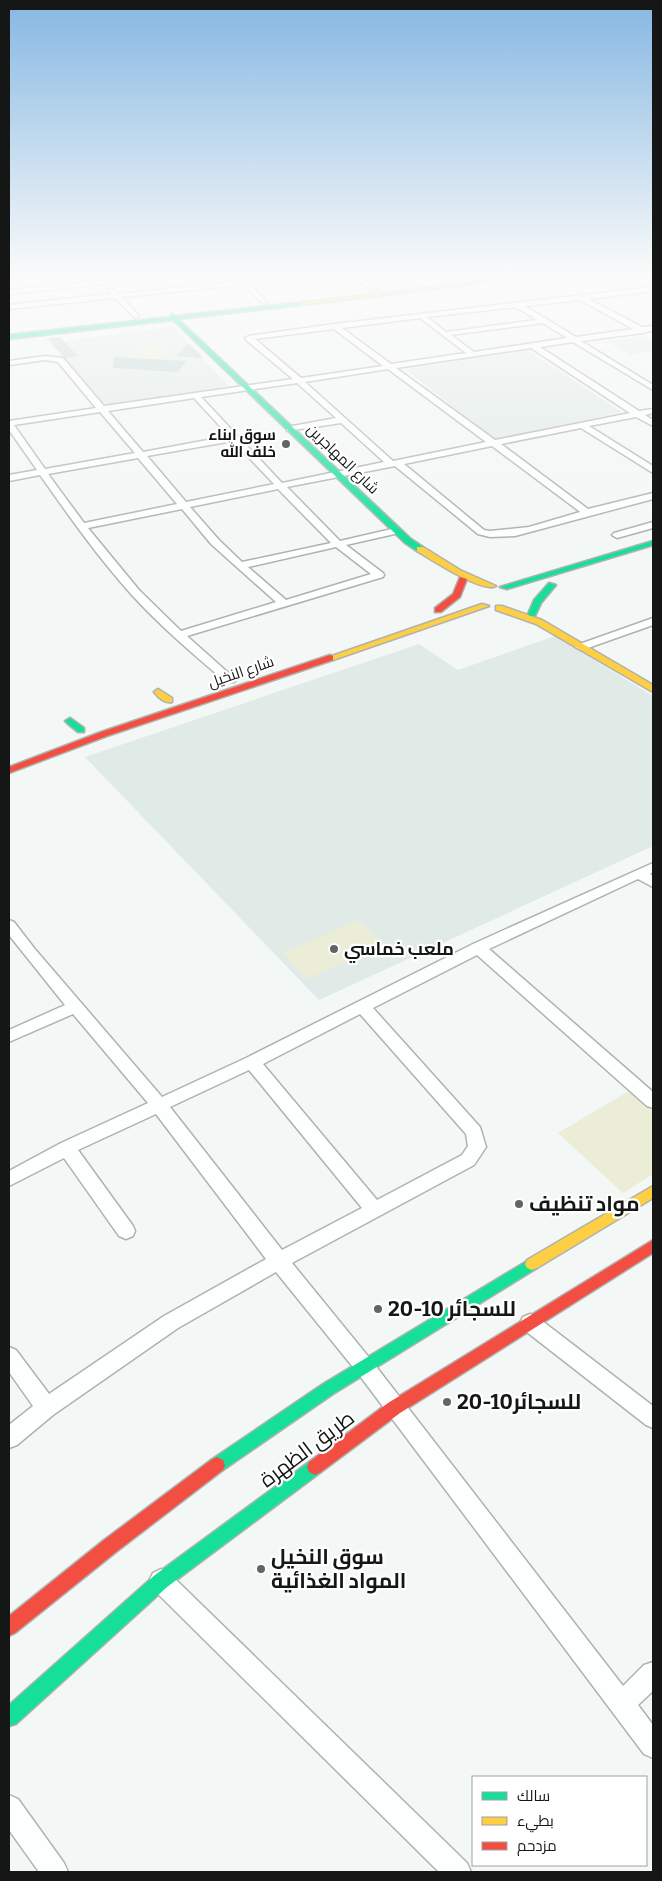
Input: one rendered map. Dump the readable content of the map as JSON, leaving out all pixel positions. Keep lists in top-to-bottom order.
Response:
{
  "streets": {
    "main road": ["شارع المهاجرين", "شارع النخيل", "طريق الظهرة"]
  },
  "crossings": [
    ["شارع المهاجرين", "شارع النخيل"]
  ],
  "places": [
    "سوق ابناء خلف الله",
    "ملعب خماسي",
    "مواد تنظيف",
    "20-10 للسجائر",
    "20-10للسجائر",
    "سوق النخيل المواد الغذائية"
  ],
  "legend": ["سالك", "بطيء", "مزدحم"]
}
